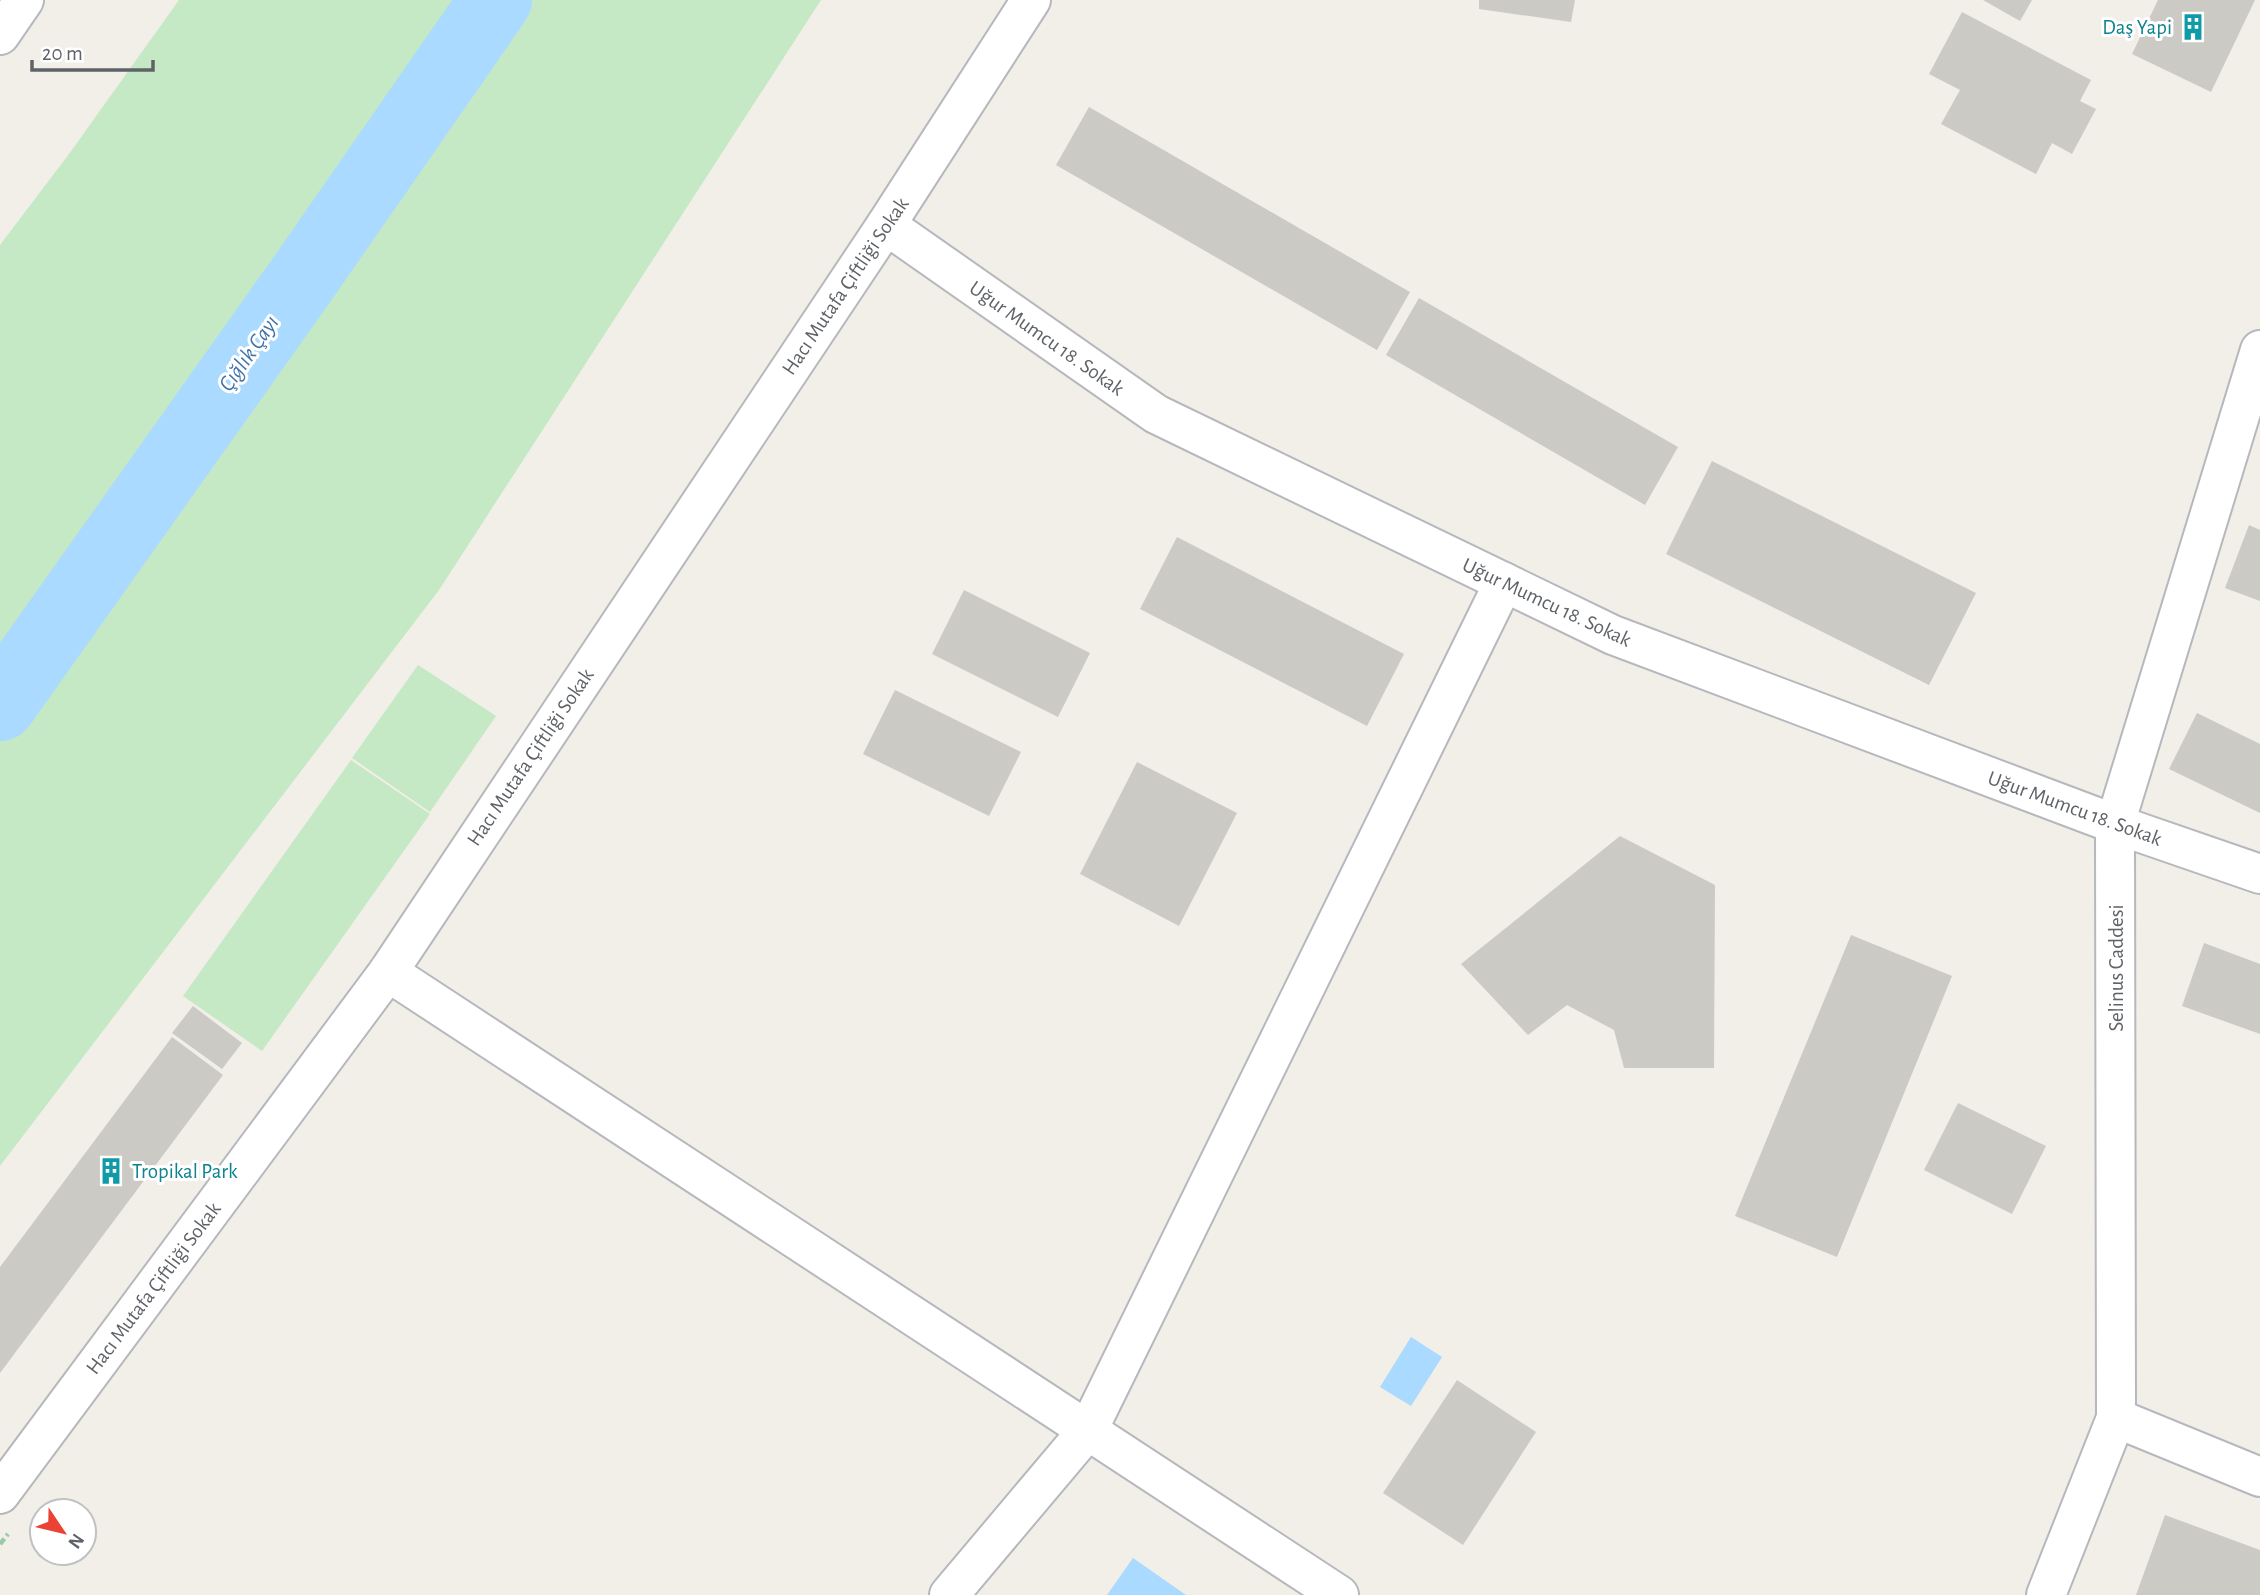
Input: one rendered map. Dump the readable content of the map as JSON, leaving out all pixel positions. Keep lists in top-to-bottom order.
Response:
{
  "streets": {
    "street": ["Hacı Mutafa Çiftliği Sokak", "Uğur Mumcu 18. Sokak", "Selinus Caddesi"]
  },
  "crossings": [
    ["Hacı Mutafa Çiftliği Sokak", "Uğur Mumcu 18. Sokak"],
    ["Uğur Mumcu 18. Sokak", "Selinus Caddesi"]
  ],
  "water": ["Çığlık Çayı"],
  "places": {
    "building": ["Daş Yapi", "Tropikal Park"]
  },
  "scale_bar": "20 m",
  "north": "bottom right"
}
